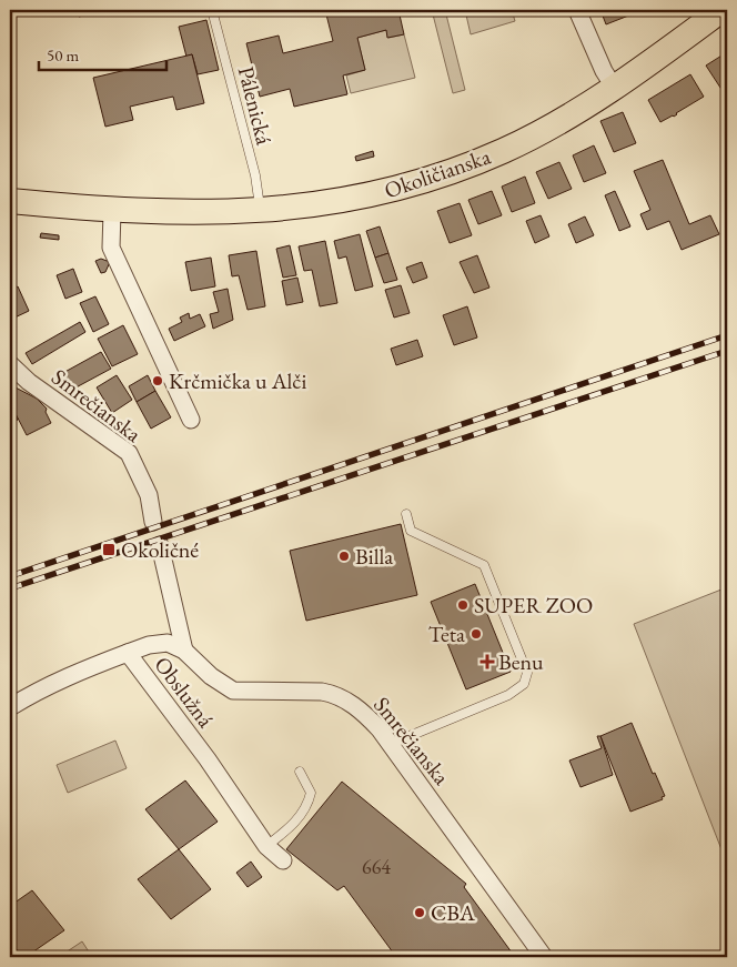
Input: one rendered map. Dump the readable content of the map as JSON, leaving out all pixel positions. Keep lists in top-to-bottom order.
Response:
{
  "streets": {
    "main road": ["Okoličianska"],
    "street": ["Smrečianska", "Obslužná"],
    "lane": ["Pálenická"]
  },
  "crossings": [
    ["Pálenická", "Okoličianska"],
    ["Smrečianska", "Obslužná"]
  ],
  "places": {
    "other": [
      "Krčmička u Alči",
      "Billa",
      "SUPER ZOO",
      "Teta",
      "CBA"
    ],
    "transit": ["Okoličné"],
    "health": ["Benu"]
  },
  "house_numbers": ["664"],
  "scale_bar": "50 m"
}
